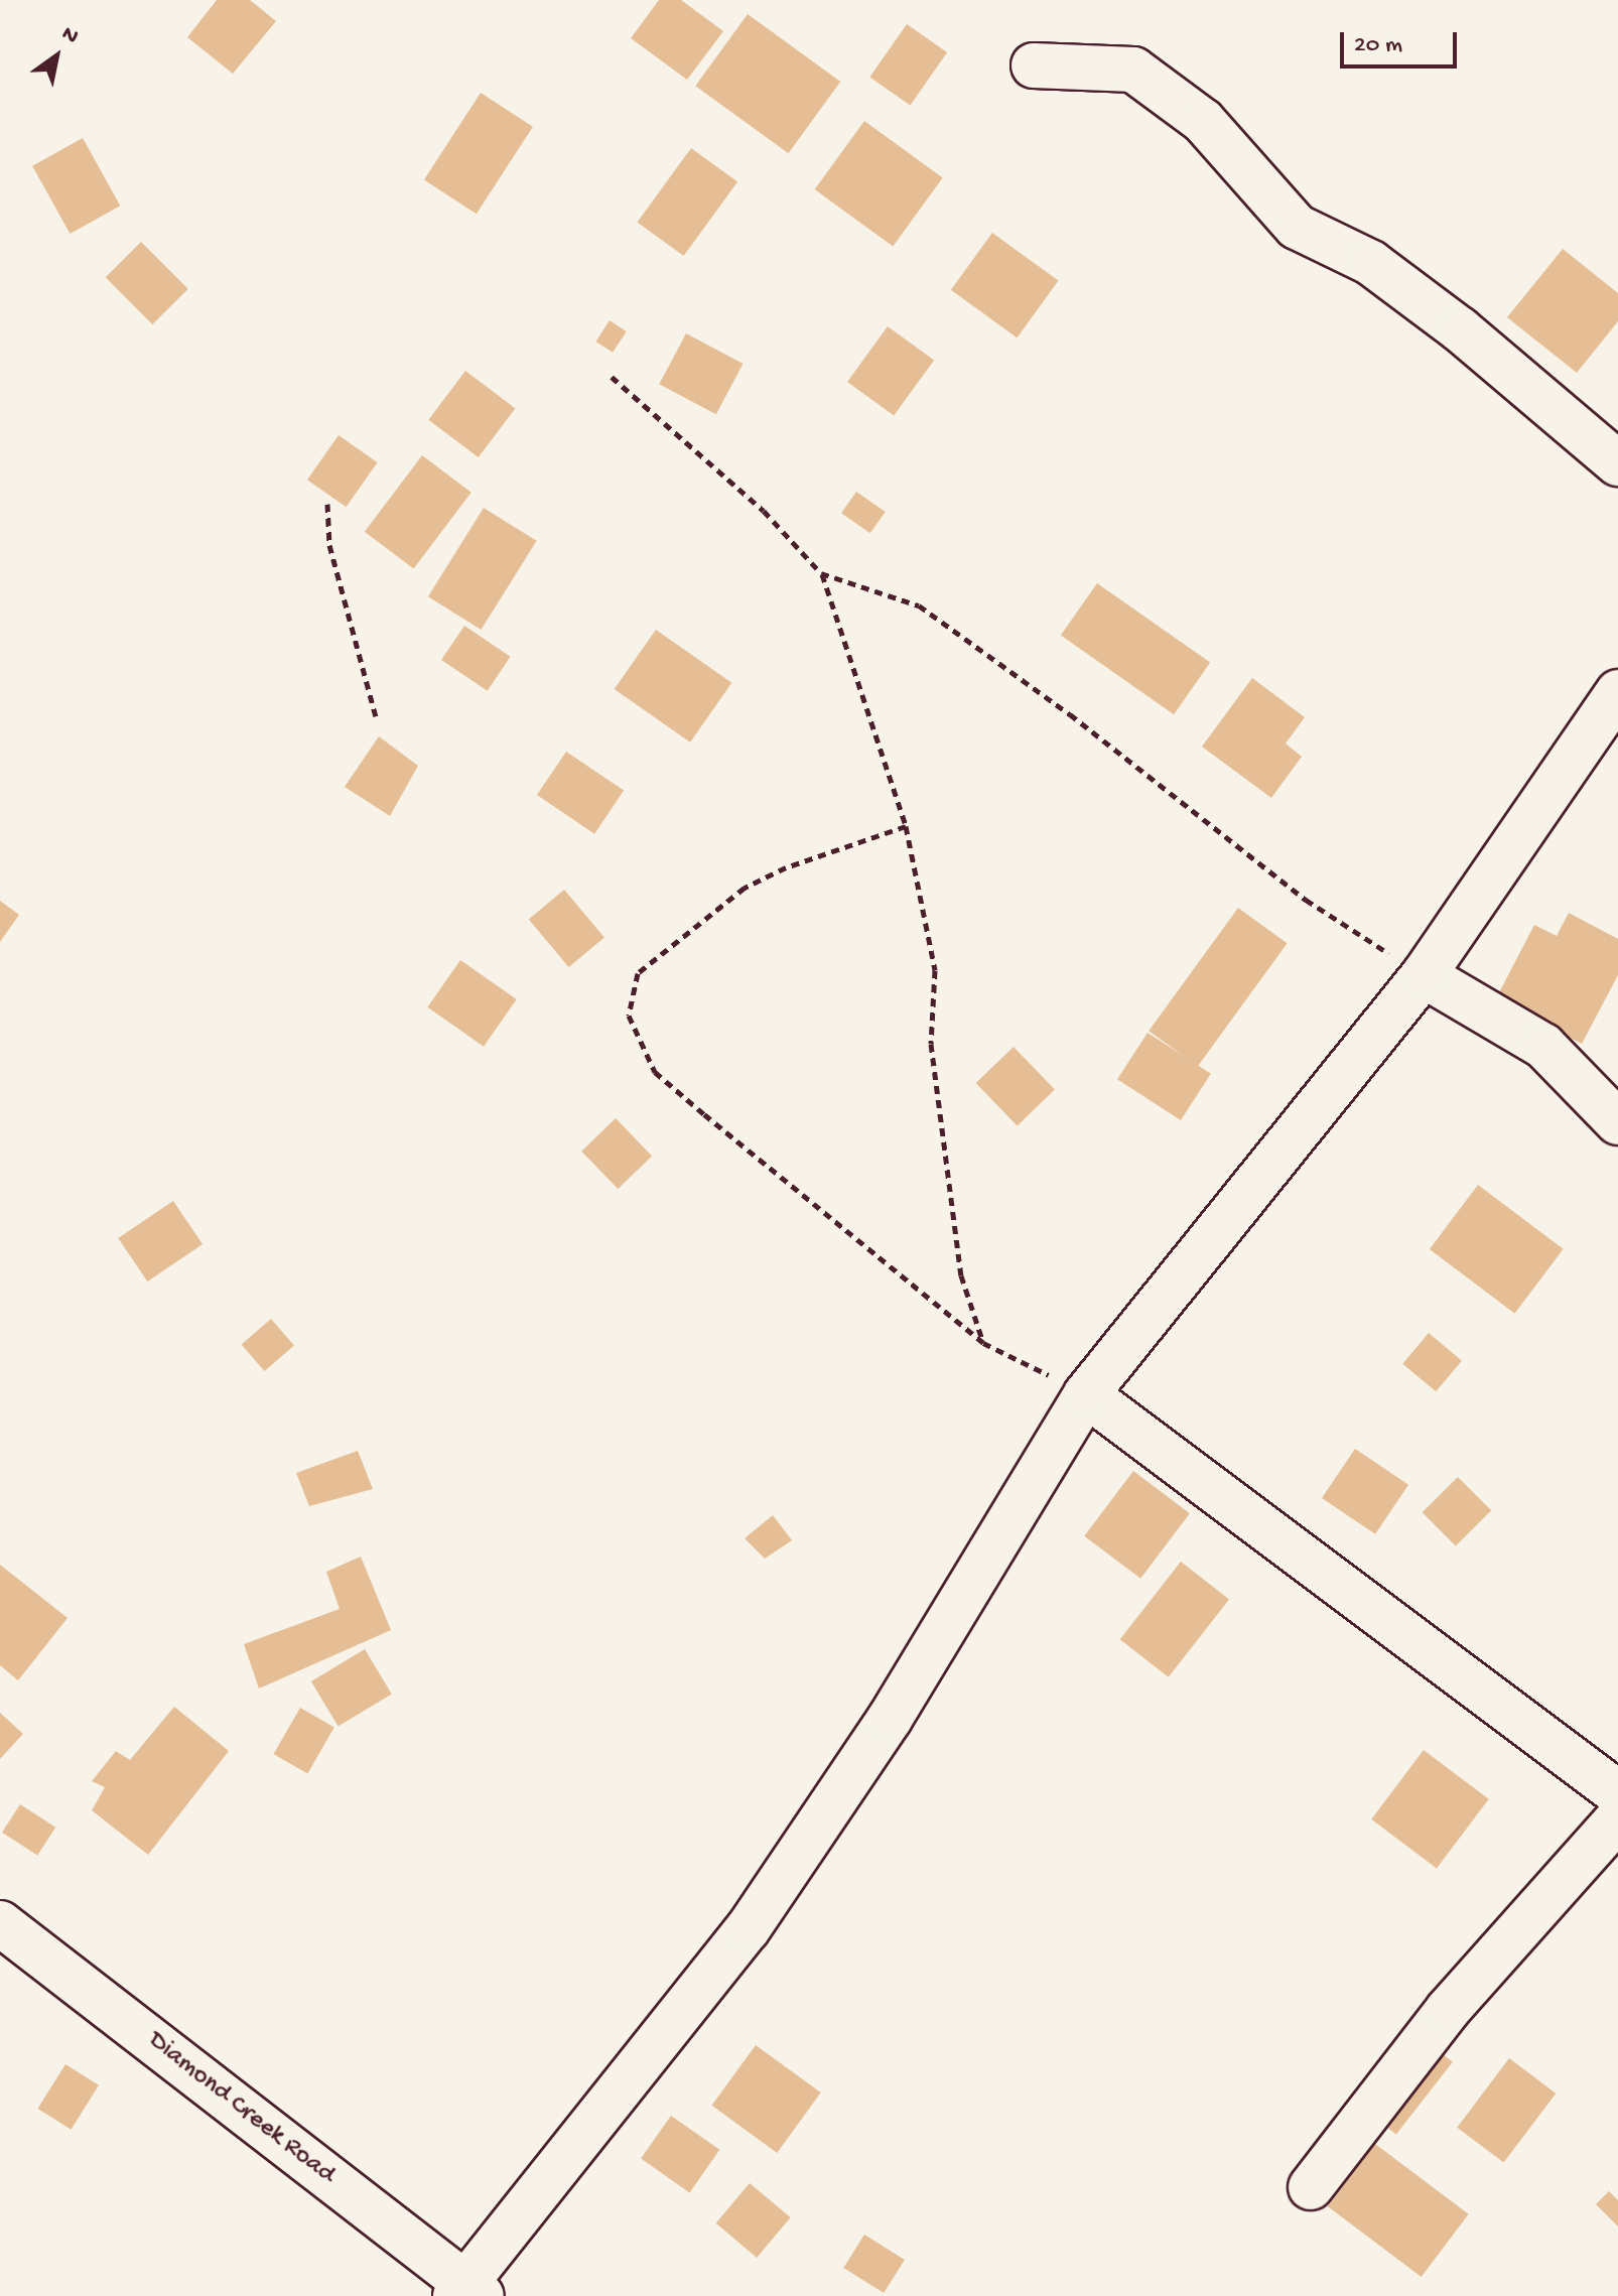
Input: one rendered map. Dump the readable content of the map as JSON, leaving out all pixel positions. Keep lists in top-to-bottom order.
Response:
{
  "streets": {
    "street": ["Diamond Creek Road"]
  },
  "scale_bar": "20 m",
  "north": "top right"
}
